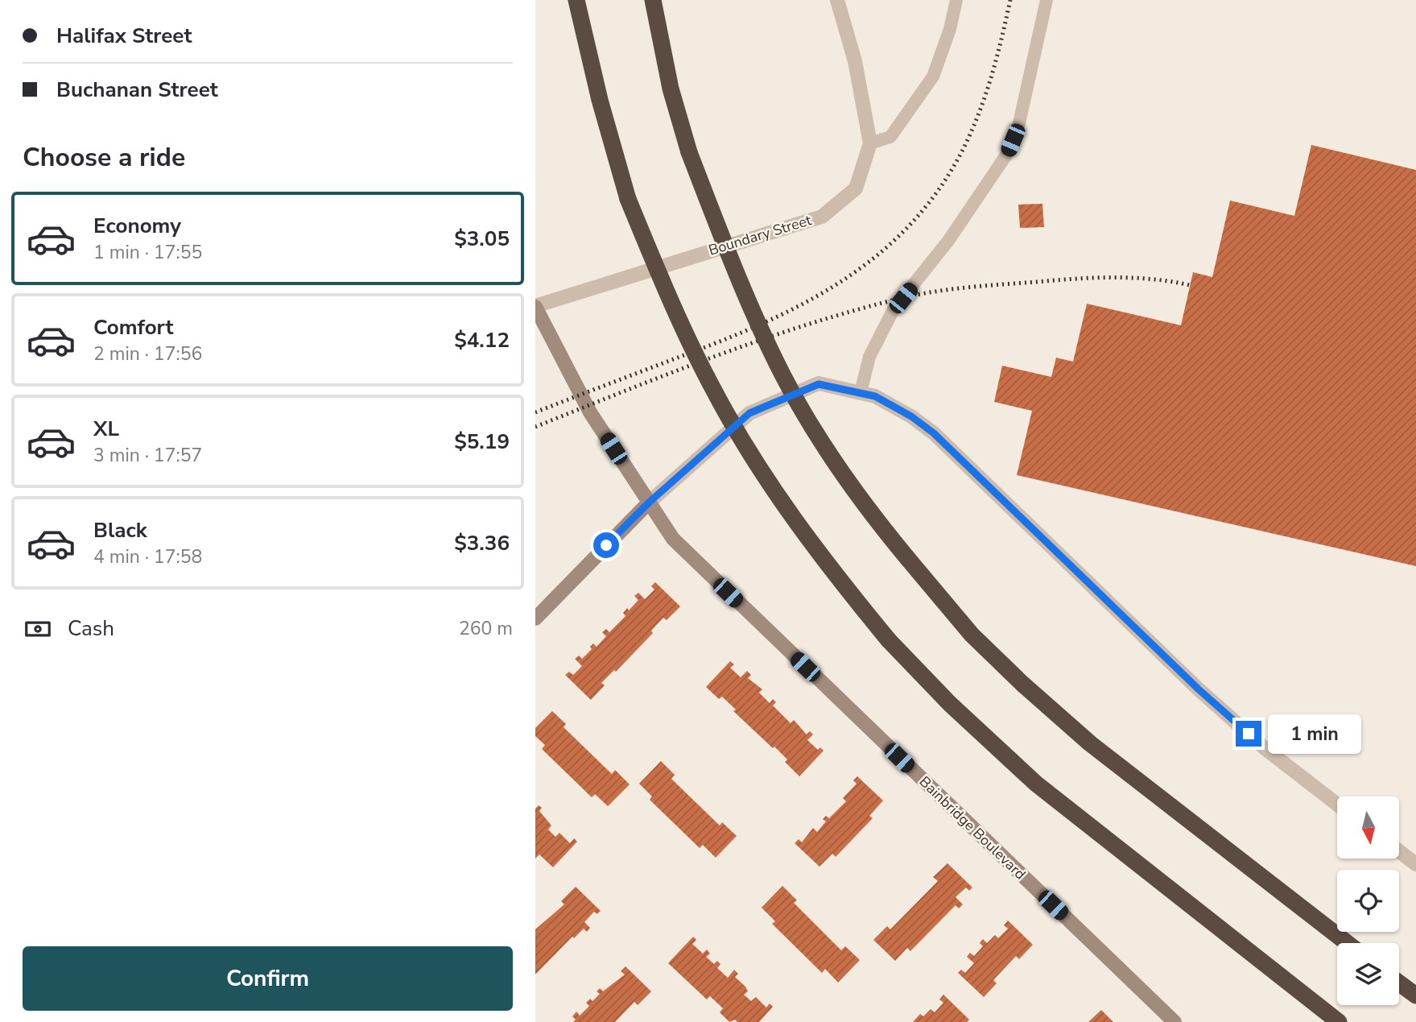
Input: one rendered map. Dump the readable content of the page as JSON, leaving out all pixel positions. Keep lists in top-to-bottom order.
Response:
{
  "streets": {
    "street": ["Boundary Street", "Bainbridge Boulevard"]
  },
  "crossings": [
    ["Boundary Street", "Bainbridge Boulevard"]
  ],
  "north": "bottom",
  "page": {
    "banner": ["Halifax Street", "Buchanan Street"],
    "heading": "Choose a ride",
    "list": [
      {
        "name": "Economy",
        "note": "1 min · 17:55",
        "value": "$3.05"
      },
      {
        "name": "Comfort",
        "note": "2 min · 17:56",
        "value": "$4.12"
      },
      {
        "name": "XL",
        "note": "3 min · 17:57",
        "value": "$5.19"
      },
      {
        "name": "Black",
        "note": "4 min · 17:58",
        "value": "$3.36"
      }
    ],
    "pay": ["Cash", "260 m"],
    "bubble": "1 min",
    "buttons": "Confirm"
  }
}
